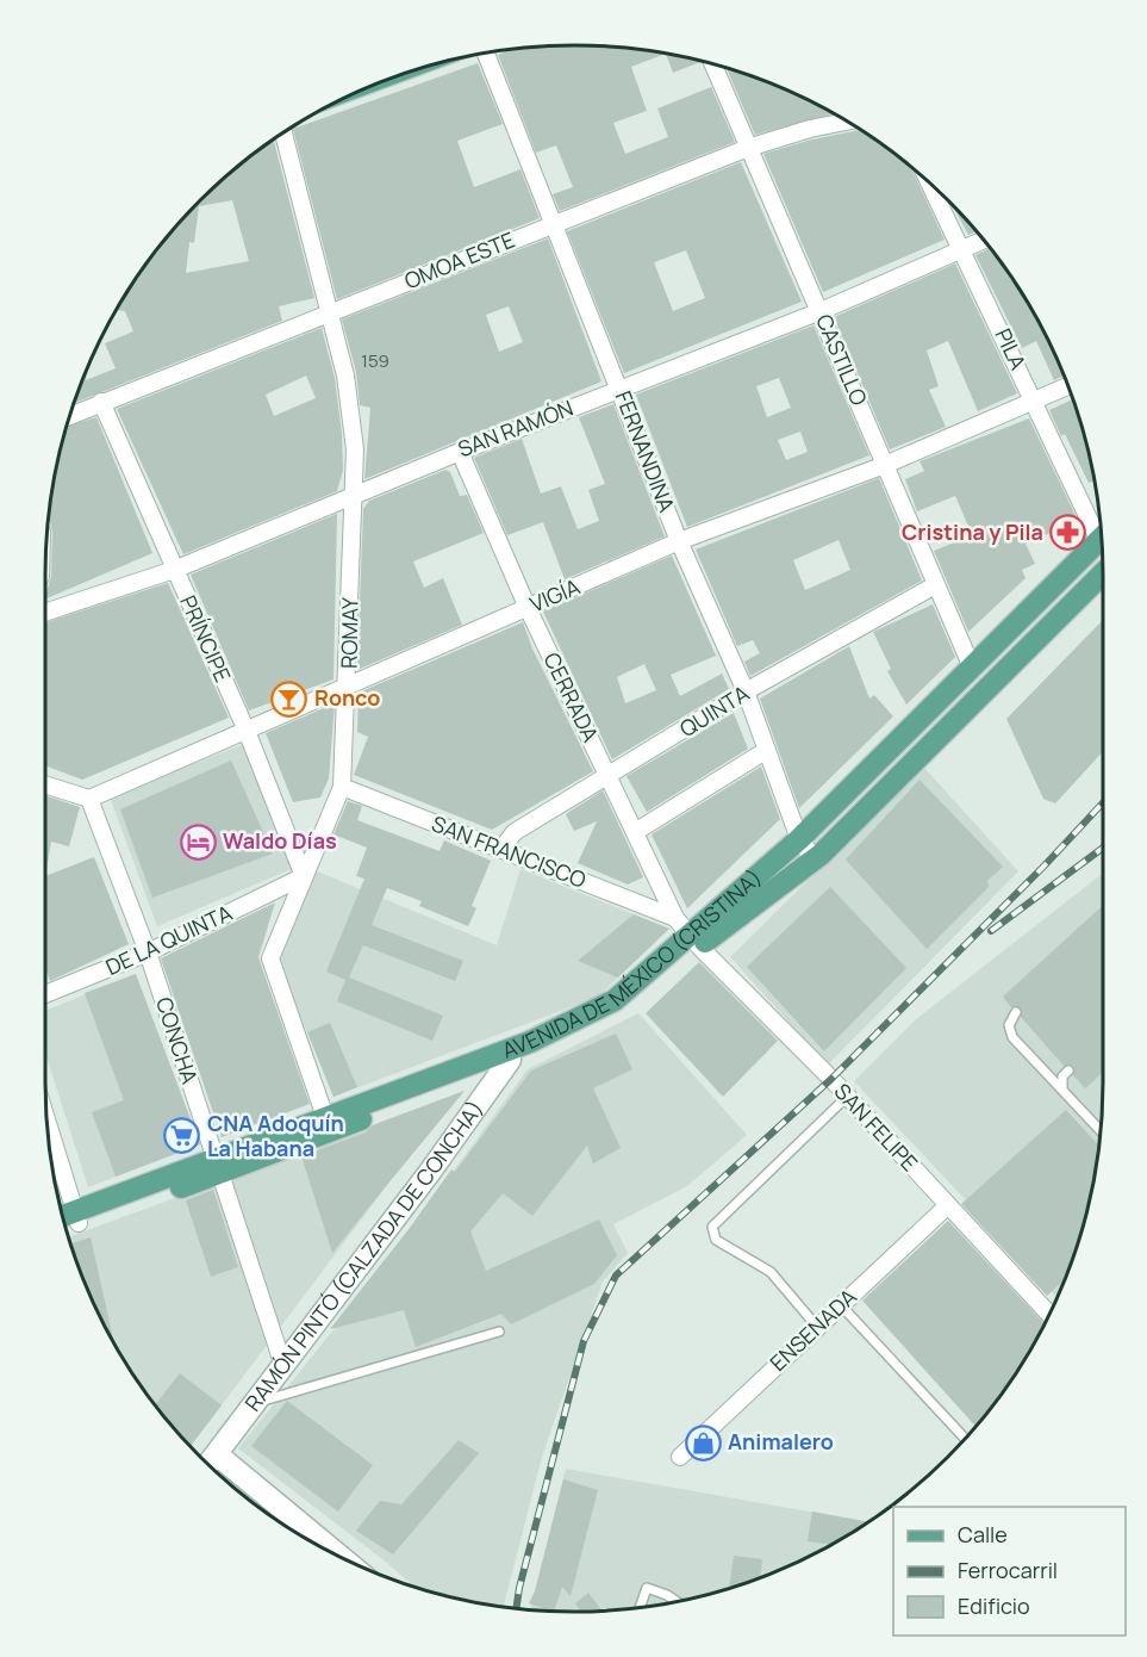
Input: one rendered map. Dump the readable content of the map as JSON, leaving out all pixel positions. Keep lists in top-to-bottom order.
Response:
{
  "streets": {
    "main road": ["AVENIDA DE MÉXICO (CRISTINA)", "RAMÓN PINTÓ (CALZADA DE CONCHA)"],
    "street": [
      "OMOA ESTE",
      "PILA",
      "CASTILLO",
      "SAN RAMÓN",
      "FERNANDINA",
      "VIGÍA",
      "ROMAY",
      "PRÍNCIPE",
      "CERRADA",
      "QUINTA",
      "SAN FRANCISCO",
      "DE LA QUINTA",
      "CONCHA",
      "SAN FELIPE",
      "ENSENADA"
    ]
  },
  "crossings": [
    ["OMOA ESTE", "CASTILLO"],
    ["OMOA ESTE", "FERNANDINA"],
    ["OMOA ESTE", "ROMAY"],
    ["OMOA ESTE", "PRÍNCIPE"],
    ["PILA", "SAN RAMÓN"],
    ["PILA", "VIGÍA"],
    ["PILA", "AVENIDA DE MÉXICO (CRISTINA)"],
    ["CASTILLO", "SAN RAMÓN"],
    ["CASTILLO", "VIGÍA"],
    ["CASTILLO", "QUINTA"],
    ["CASTILLO", "AVENIDA DE MÉXICO (CRISTINA)"],
    ["SAN RAMÓN", "FERNANDINA"],
    ["SAN RAMÓN", "ROMAY"],
    ["SAN RAMÓN", "PRÍNCIPE"],
    ["SAN RAMÓN", "CERRADA"],
    ["FERNANDINA", "VIGÍA"],
    ["FERNANDINA", "QUINTA"],
    ["FERNANDINA", "AVENIDA DE MÉXICO (CRISTINA)"],
    ["VIGÍA", "ROMAY"],
    ["VIGÍA", "PRÍNCIPE"],
    ["VIGÍA", "CERRADA"],
    ["VIGÍA", "CONCHA"],
    ["ROMAY", "PRÍNCIPE"],
    ["ROMAY", "SAN FRANCISCO"],
    ["ROMAY", "DE LA QUINTA"],
    ["ROMAY", "AVENIDA DE MÉXICO (CRISTINA)"],
    ["PRÍNCIPE", "DE LA QUINTA"],
    ["CERRADA", "QUINTA"],
    ["CERRADA", "SAN FRANCISCO"],
    ["CERRADA", "AVENIDA DE MÉXICO (CRISTINA)"],
    ["CERRADA", "SAN FELIPE"],
    ["QUINTA", "SAN FRANCISCO"],
    ["DE LA QUINTA", "CONCHA"],
    ["AVENIDA DE MÉXICO (CRISTINA)", "CONCHA"],
    ["AVENIDA DE MÉXICO (CRISTINA)", "SAN FELIPE"],
    ["AVENIDA DE MÉXICO (CRISTINA)", "RAMÓN PINTÓ (CALZADA DE CONCHA)"],
    ["CONCHA", "RAMÓN PINTÓ (CALZADA DE CONCHA)"],
    ["SAN FELIPE", "ENSENADA"]
  ],
  "places": {
    "pharmacy": ["Cristina y Pila"],
    "bar": ["Ronco"],
    "hotel": ["Waldo Días"],
    "supermarket": ["CNA Adoquín La Habana"],
    "shop": ["Animalero"]
  },
  "house_numbers": ["159"],
  "legend": ["Calle", "Ferrocarril", "Edificio"]
}
